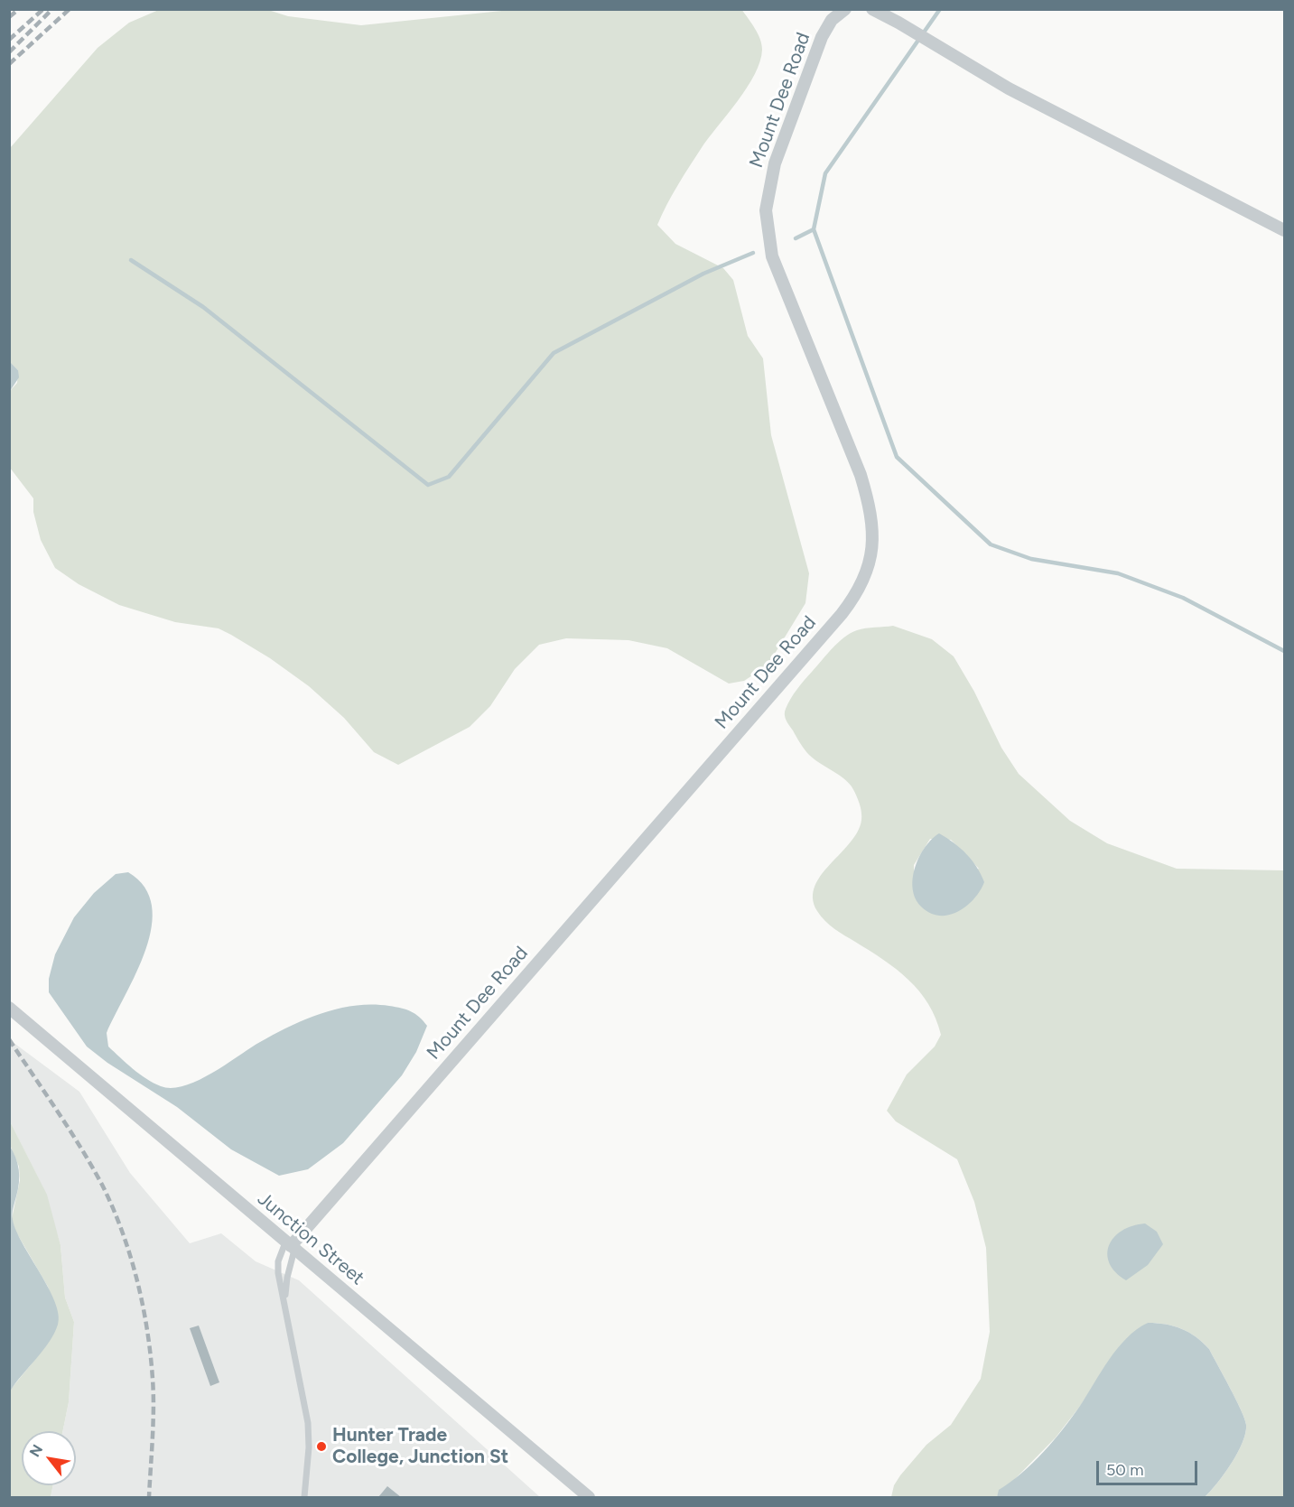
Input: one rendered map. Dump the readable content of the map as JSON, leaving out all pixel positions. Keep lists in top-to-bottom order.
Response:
{
  "streets": {
    "street": ["Mount Dee Road", "Junction Street"]
  },
  "crossings": [
    ["Mount Dee Road", "Junction Street"]
  ],
  "places": ["Hunter Trade College, Junction St"],
  "scale_bar": "50 m",
  "north": "top left"
}
